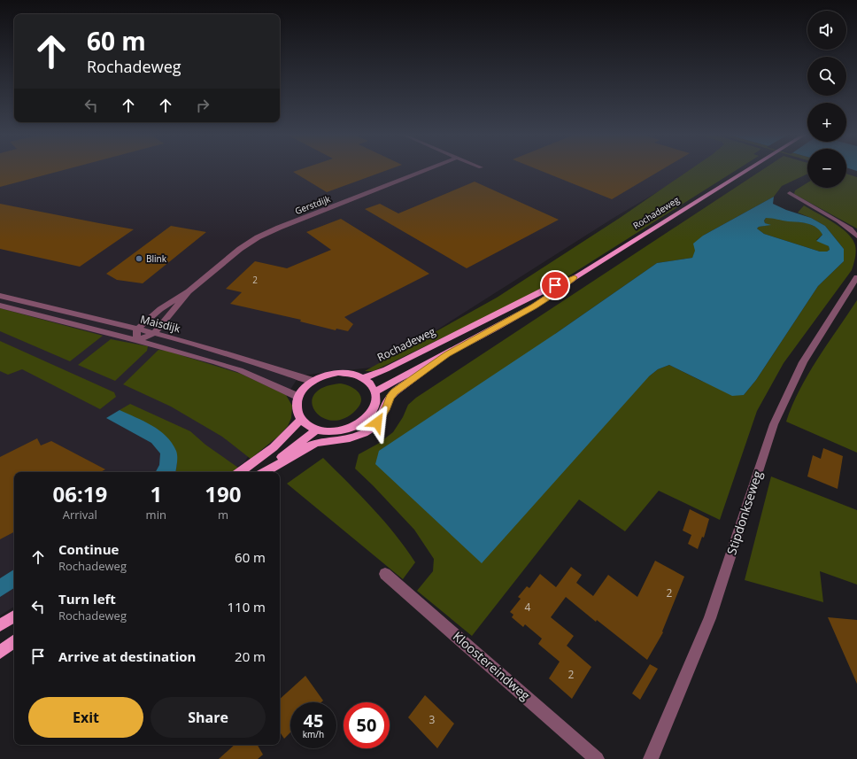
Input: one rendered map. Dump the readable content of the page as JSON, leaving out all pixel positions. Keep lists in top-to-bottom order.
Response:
{
  "streets": {
    "main road": ["Rochadeweg"],
    "street": [
      "Gerstdijk",
      "Maisdijk",
      "Stipdonkseweg",
      "Kloostereindweg"
    ]
  },
  "crossings": [
    ["Gerstdijk", "Maisdijk"],
    ["Rochadeweg", "Maisdijk"]
  ],
  "places": ["Blink"],
  "house_numbers": [
    "2",
    "2",
    "4",
    "2",
    "3"
  ],
  "page": {
    "map_buttons": ["+", "−"],
    "turn": ["60 m", "Rochadeweg"],
    "eta": [
      "06:19",
      "Arrival",
      "1",
      "min",
      "190",
      "m"
    ],
    "list": [
      {
        "name": "Continue",
        "note": "Rochadeweg",
        "value": "60 m"
      },
      {
        "name": "Turn left",
        "note": "Rochadeweg",
        "value": "110 m"
      },
      {
        "name": "Arrive at destination",
        "value": "20 m"
      }
    ],
    "buttons": ["Exit", "Share"],
    "speed": "45 km/h",
    "limit": "50"
  }
}
